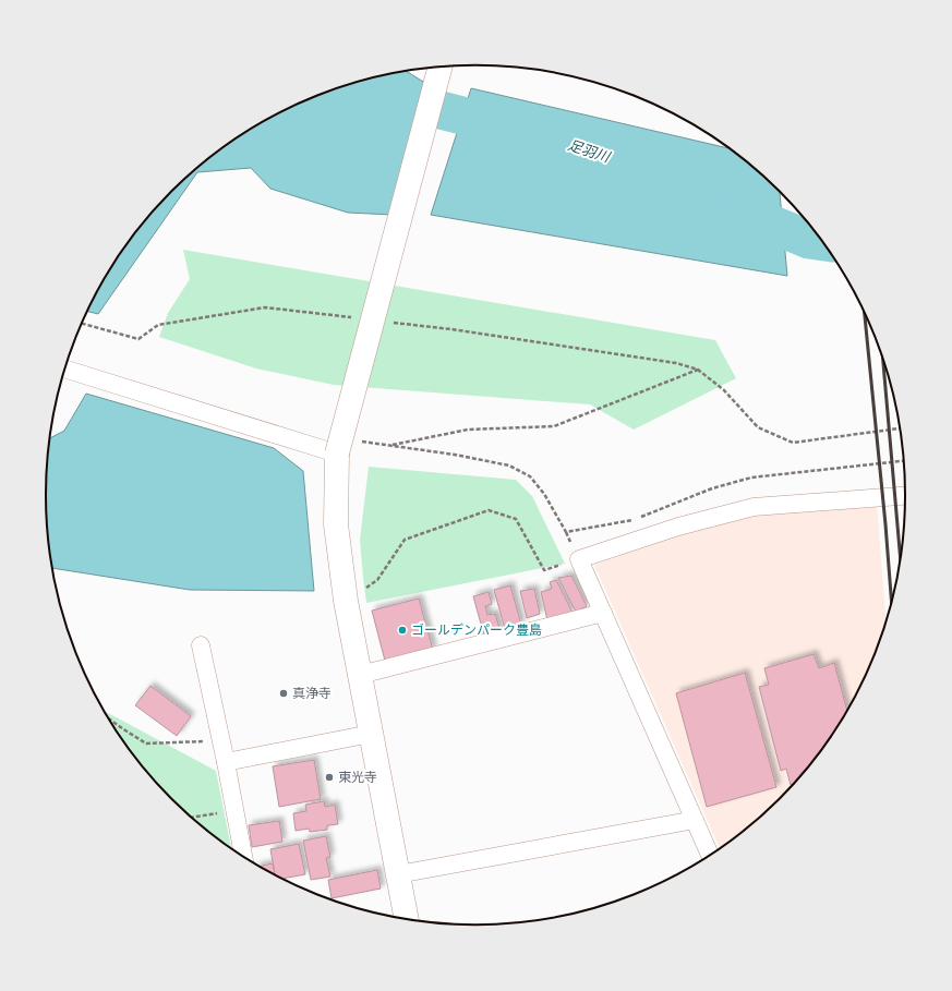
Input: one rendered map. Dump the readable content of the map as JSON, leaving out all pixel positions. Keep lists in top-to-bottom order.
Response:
{
  "water": ["足羽川"],
  "places": ["ゴールデンパーク豊島", "真浄寺", "東光寺"]
}
